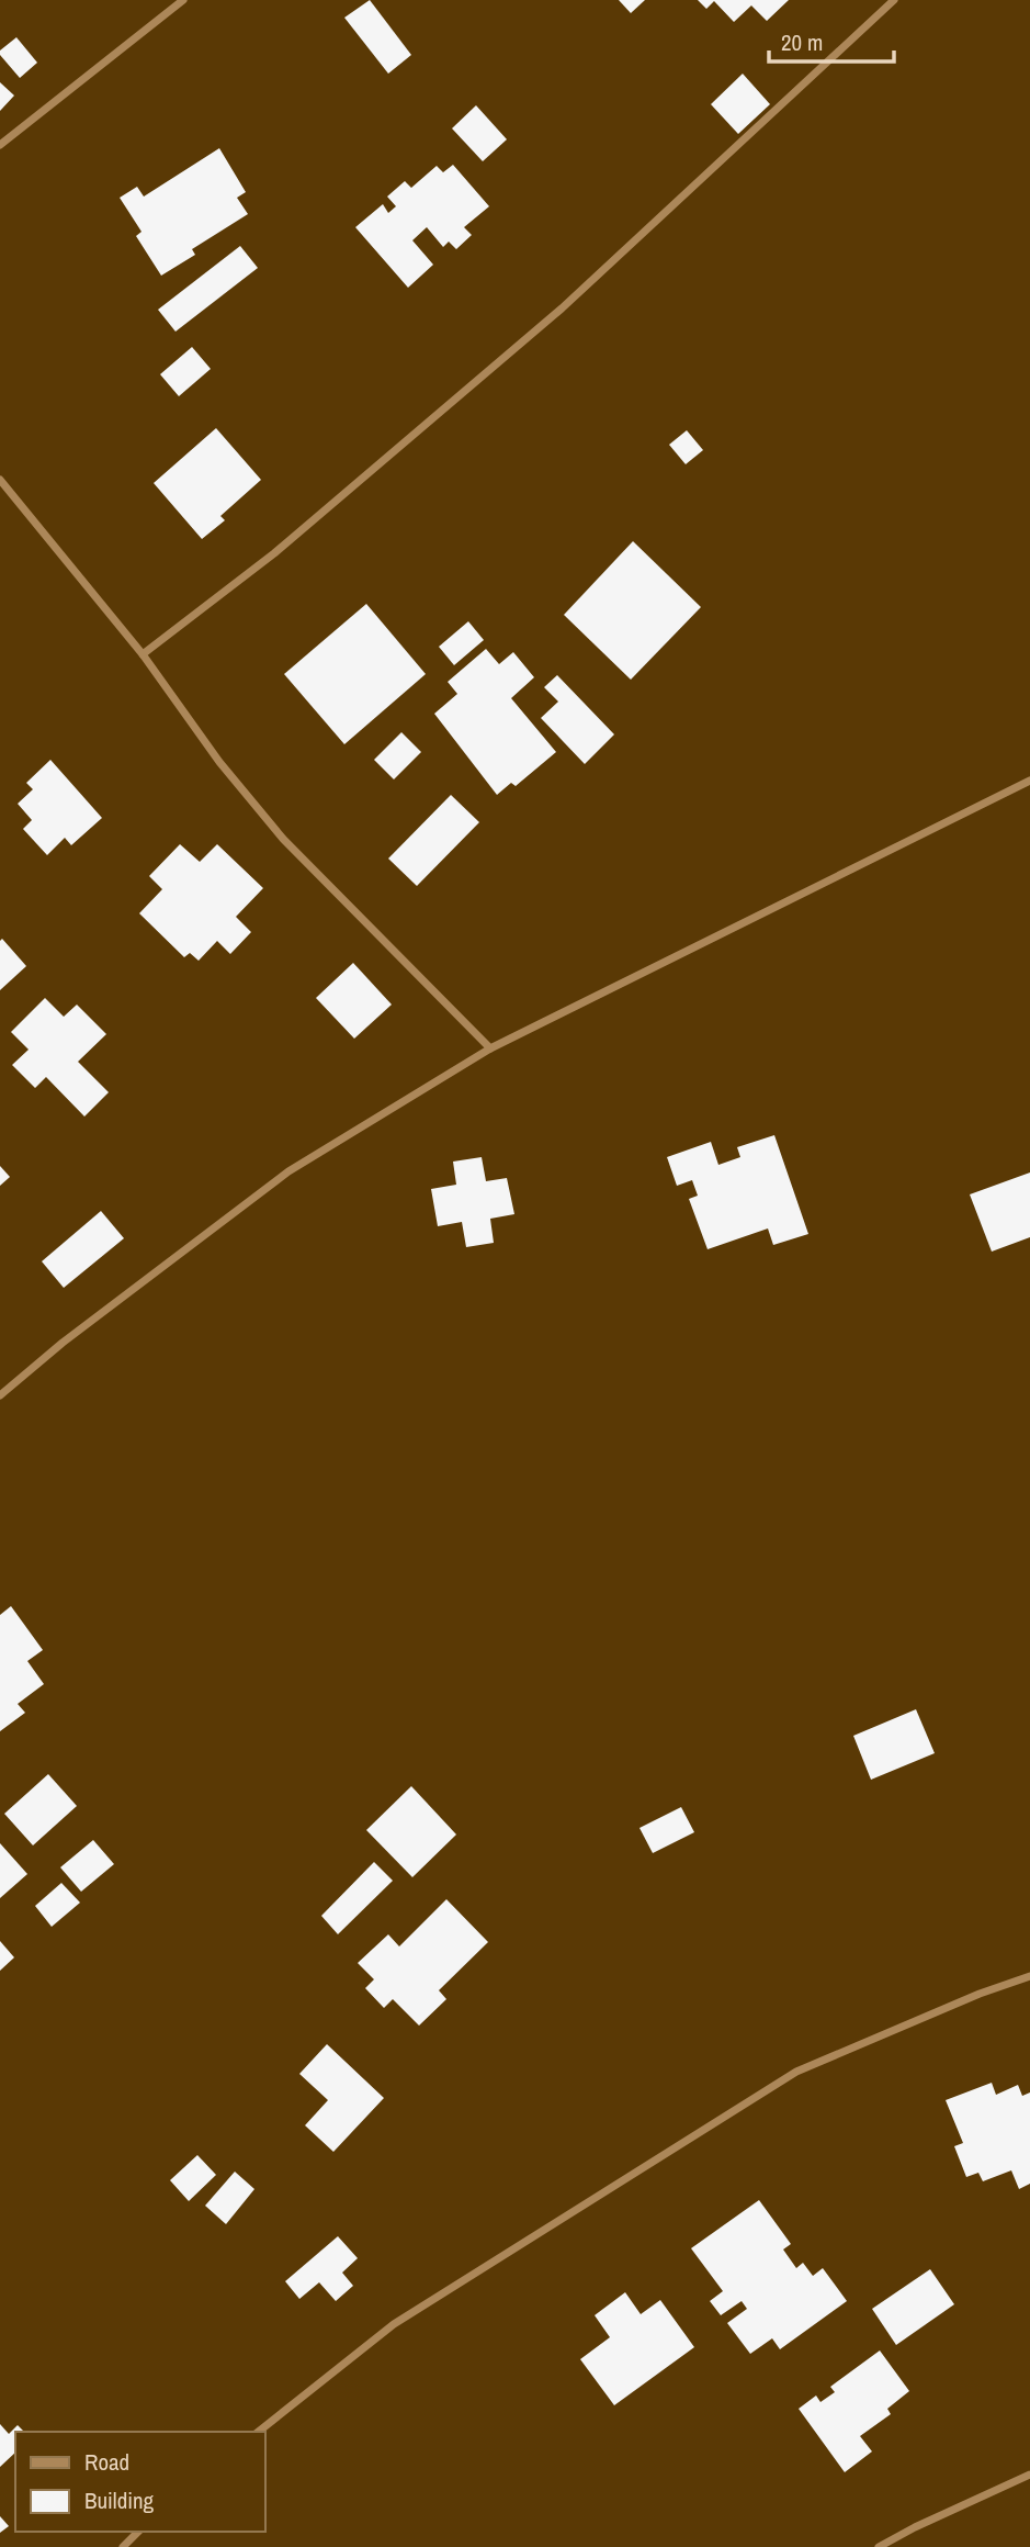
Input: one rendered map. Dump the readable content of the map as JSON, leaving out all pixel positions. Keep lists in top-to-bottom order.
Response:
{
  "legend": ["Road", "Building"],
  "scale_bar": "20 m"
}
